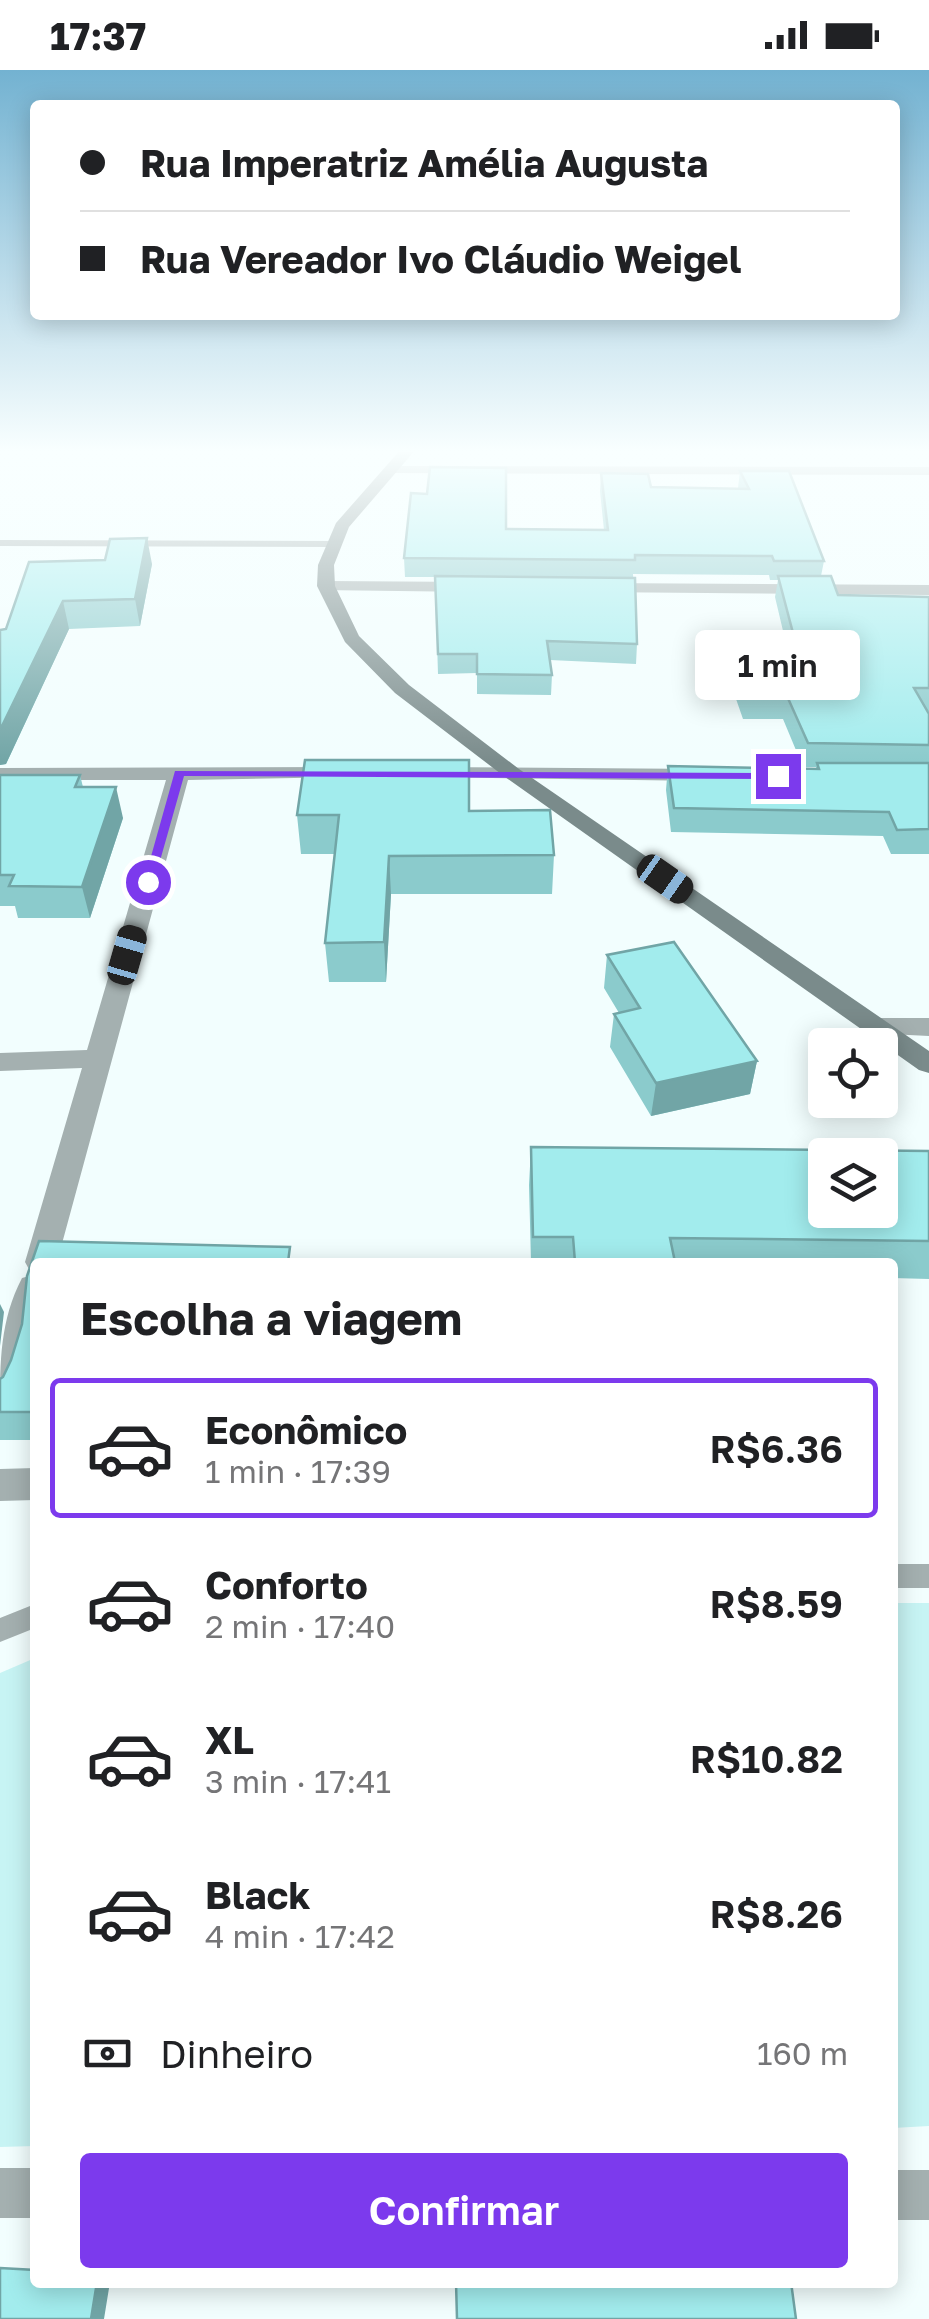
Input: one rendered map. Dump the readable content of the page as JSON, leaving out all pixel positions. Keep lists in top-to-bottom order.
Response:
{
  "page": {
    "status": "17:37",
    "banner": ["Rua Imperatriz Amélia Augusta", "Rua Vereador Ivo Cláudio Weigel"],
    "bubble": "1 min",
    "heading": "Escolha a viagem",
    "list": [
      {
        "name": "Econômico",
        "note": "1 min · 17:39",
        "value": "R$6.36"
      },
      {
        "name": "Conforto",
        "note": "2 min · 17:40",
        "value": "R$8.59"
      },
      {
        "name": "XL",
        "note": "3 min · 17:41",
        "value": "R$10.82"
      },
      {
        "name": "Black",
        "note": "4 min · 17:42",
        "value": "R$8.26"
      }
    ],
    "pay": ["Dinheiro", "160 m"],
    "buttons": "Confirmar"
  }
}
